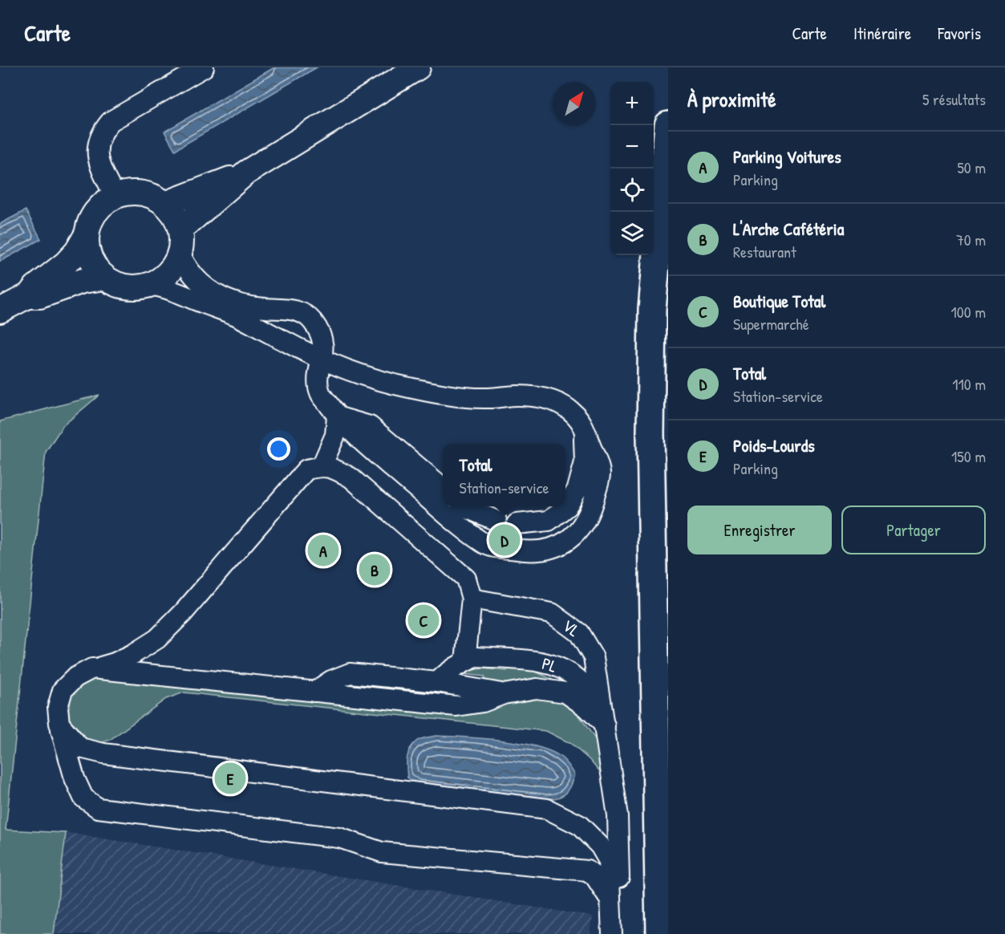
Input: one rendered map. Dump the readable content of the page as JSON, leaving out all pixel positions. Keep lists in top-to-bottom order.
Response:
{
  "streets": {
    "street": ["VL", "PL"]
  },
  "crossings": [
    ["VL", "PL"]
  ],
  "north": "top right",
  "page": {
    "header": "Carte",
    "nav": ["Carte", "Itinéraire", "Favoris"],
    "heading": ["À proximité", "5 résultats"],
    "map_buttons": ["+", "−"],
    "list": [
      {
        "mark": "A",
        "name": "Parking Voitures",
        "note": "Parking",
        "value": "50 m"
      },
      {
        "mark": "B",
        "name": "L'Arche Cafétéria",
        "note": "Restaurant",
        "value": "70 m"
      },
      {
        "mark": "C",
        "name": "Boutique Total",
        "note": "Supermarché",
        "value": "100 m"
      },
      {
        "mark": "D",
        "name": "Total",
        "note": "Station-service",
        "value": "110 m"
      },
      {
        "mark": "E",
        "name": "Poids-Lourds",
        "note": "Parking",
        "value": "150 m"
      }
    ],
    "popup": ["Total", "Station-service"],
    "buttons": ["Enregistrer", "Partager"],
    "pins": [
      "D",
      "A",
      "B",
      "C",
      "E"
    ]
  }
}
